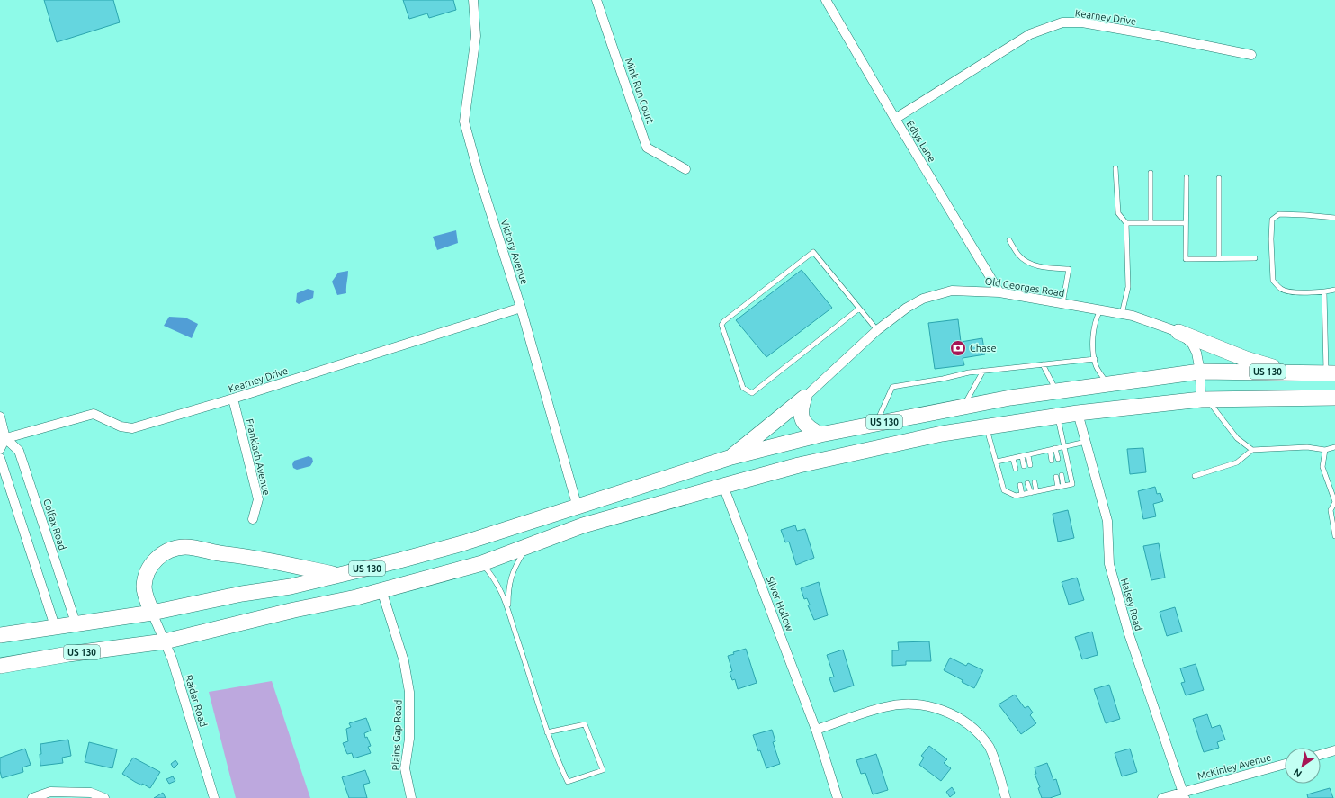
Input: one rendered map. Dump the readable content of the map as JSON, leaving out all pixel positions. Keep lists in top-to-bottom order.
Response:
{
  "streets": {
    "highway": ["US 130"],
    "street": [
      "Kearney Drive",
      "Mink Run Court",
      "Edlys Lane",
      "Victory Avenue",
      "Old Georges Road",
      "Franklach Avenue",
      "Colfax Road",
      "Silver Hollow",
      "Halsey Road",
      "Raider Road",
      "Plains Gap Road",
      "McKinley Avenue"
    ]
  },
  "crossings": [
    ["Kearney Drive", "Edlys Lane"],
    ["Kearney Drive", "Victory Avenue"],
    ["Kearney Drive", "Franklach Avenue"],
    ["Kearney Drive", "Colfax Road"],
    ["Edlys Lane", "Old Georges Road"],
    ["Victory Avenue", "US 130"],
    ["Old Georges Road", "US 130"],
    ["US 130", "Colfax Road"],
    ["US 130", "Silver Hollow"],
    ["US 130", "Halsey Road"],
    ["US 130", "Raider Road"],
    ["US 130", "Plains Gap Road"],
    ["Halsey Road", "McKinley Avenue"]
  ],
  "places": {
    "bank": ["Chase"]
  },
  "north": "bottom left"
}
